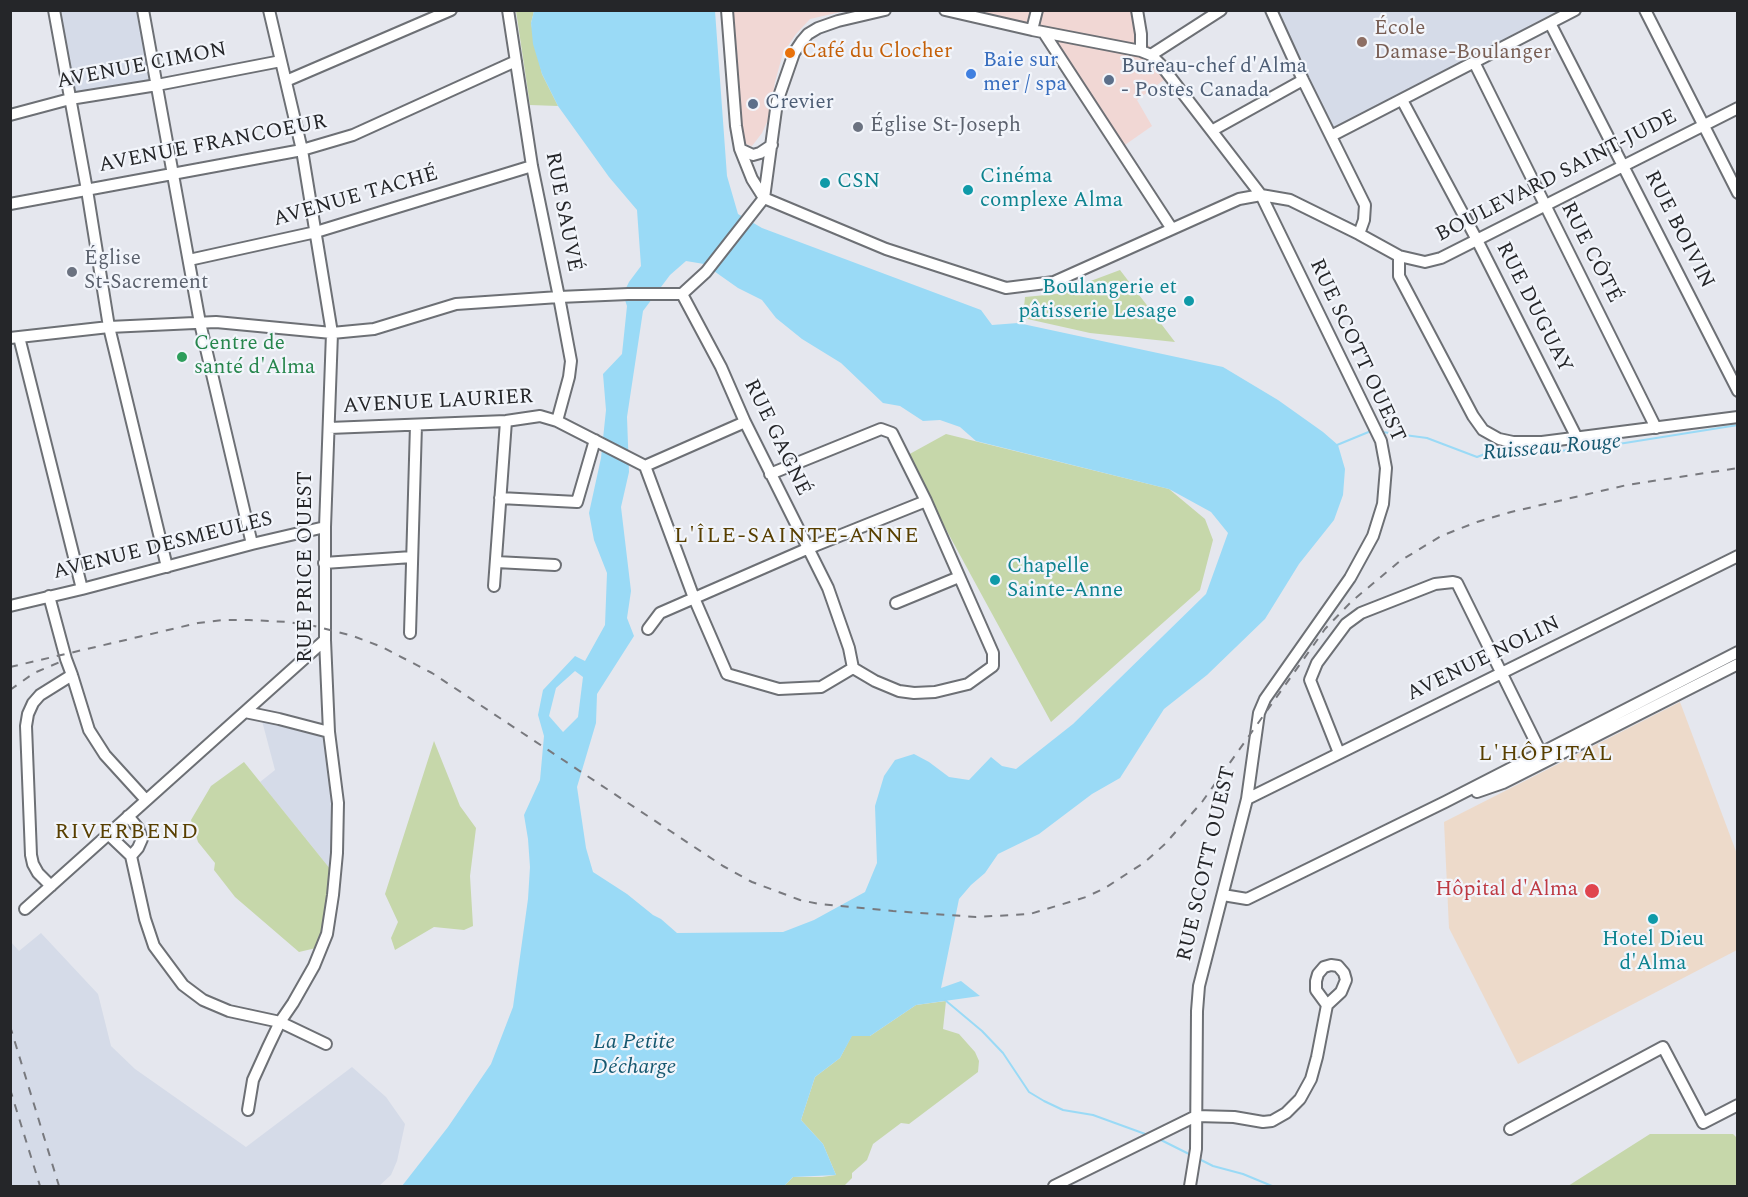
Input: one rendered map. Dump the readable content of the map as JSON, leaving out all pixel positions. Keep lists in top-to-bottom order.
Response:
{
  "streets": {
    "street": [
      "AVENUE CIMON",
      "AVENUE FRANCOEUR",
      "BOULEVARD SAINT-JUDE",
      "AVENUE TACHÉ",
      "RUE SAUVÉ",
      "RUE BOIVIN",
      "RUE CÔTÉ",
      "RUE DUGUAY",
      "RUE SCOTT OUEST",
      "AVENUE LAURIER",
      "RUE GAGNÉ",
      "AVENUE DESMEULES",
      "RUE PRICE OUEST",
      "AVENUE NOLIN"
    ]
  },
  "crossings": [
    ["AVENUE CIMON", "RUE PRICE OUEST"],
    ["AVENUE FRANCOEUR", "RUE SAUVÉ"],
    ["AVENUE FRANCOEUR", "RUE PRICE OUEST"],
    ["BOULEVARD SAINT-JUDE", "RUE BOIVIN"],
    ["BOULEVARD SAINT-JUDE", "RUE CÔTÉ"],
    ["BOULEVARD SAINT-JUDE", "RUE DUGUAY"],
    ["BOULEVARD SAINT-JUDE", "RUE SCOTT OUEST"],
    ["AVENUE TACHÉ", "RUE SAUVÉ"],
    ["AVENUE TACHÉ", "RUE PRICE OUEST"],
    ["RUE SAUVÉ", "AVENUE LAURIER"],
    ["RUE SCOTT OUEST", "AVENUE NOLIN"],
    ["AVENUE LAURIER", "RUE PRICE OUEST"],
    ["AVENUE DESMEULES", "RUE PRICE OUEST"]
  ],
  "districts": ["L'ÎLE-SAINTE-ANNE", "L'HÔPITAL", "RIVERBEND"],
  "water": ["Ruisseau Rouge", "La Petite Décharge"],
  "places": [
    "École Damase-Boulanger",
    "Café du Clocher",
    "Baie sur mer / spa",
    "Bureau-chef d'Alma - Postes Canada",
    "Crevier",
    "Église St-Joseph",
    "CSN",
    "Cinéma complexe Alma",
    "Église St-Sacrement",
    "Boulangerie et pâtisserie Lesage",
    "Centre de santé d'Alma",
    "Chapelle Sainte-Anne",
    "Hôpital d'Alma",
    "Hotel Dieu d'Alma"
  ]
}
